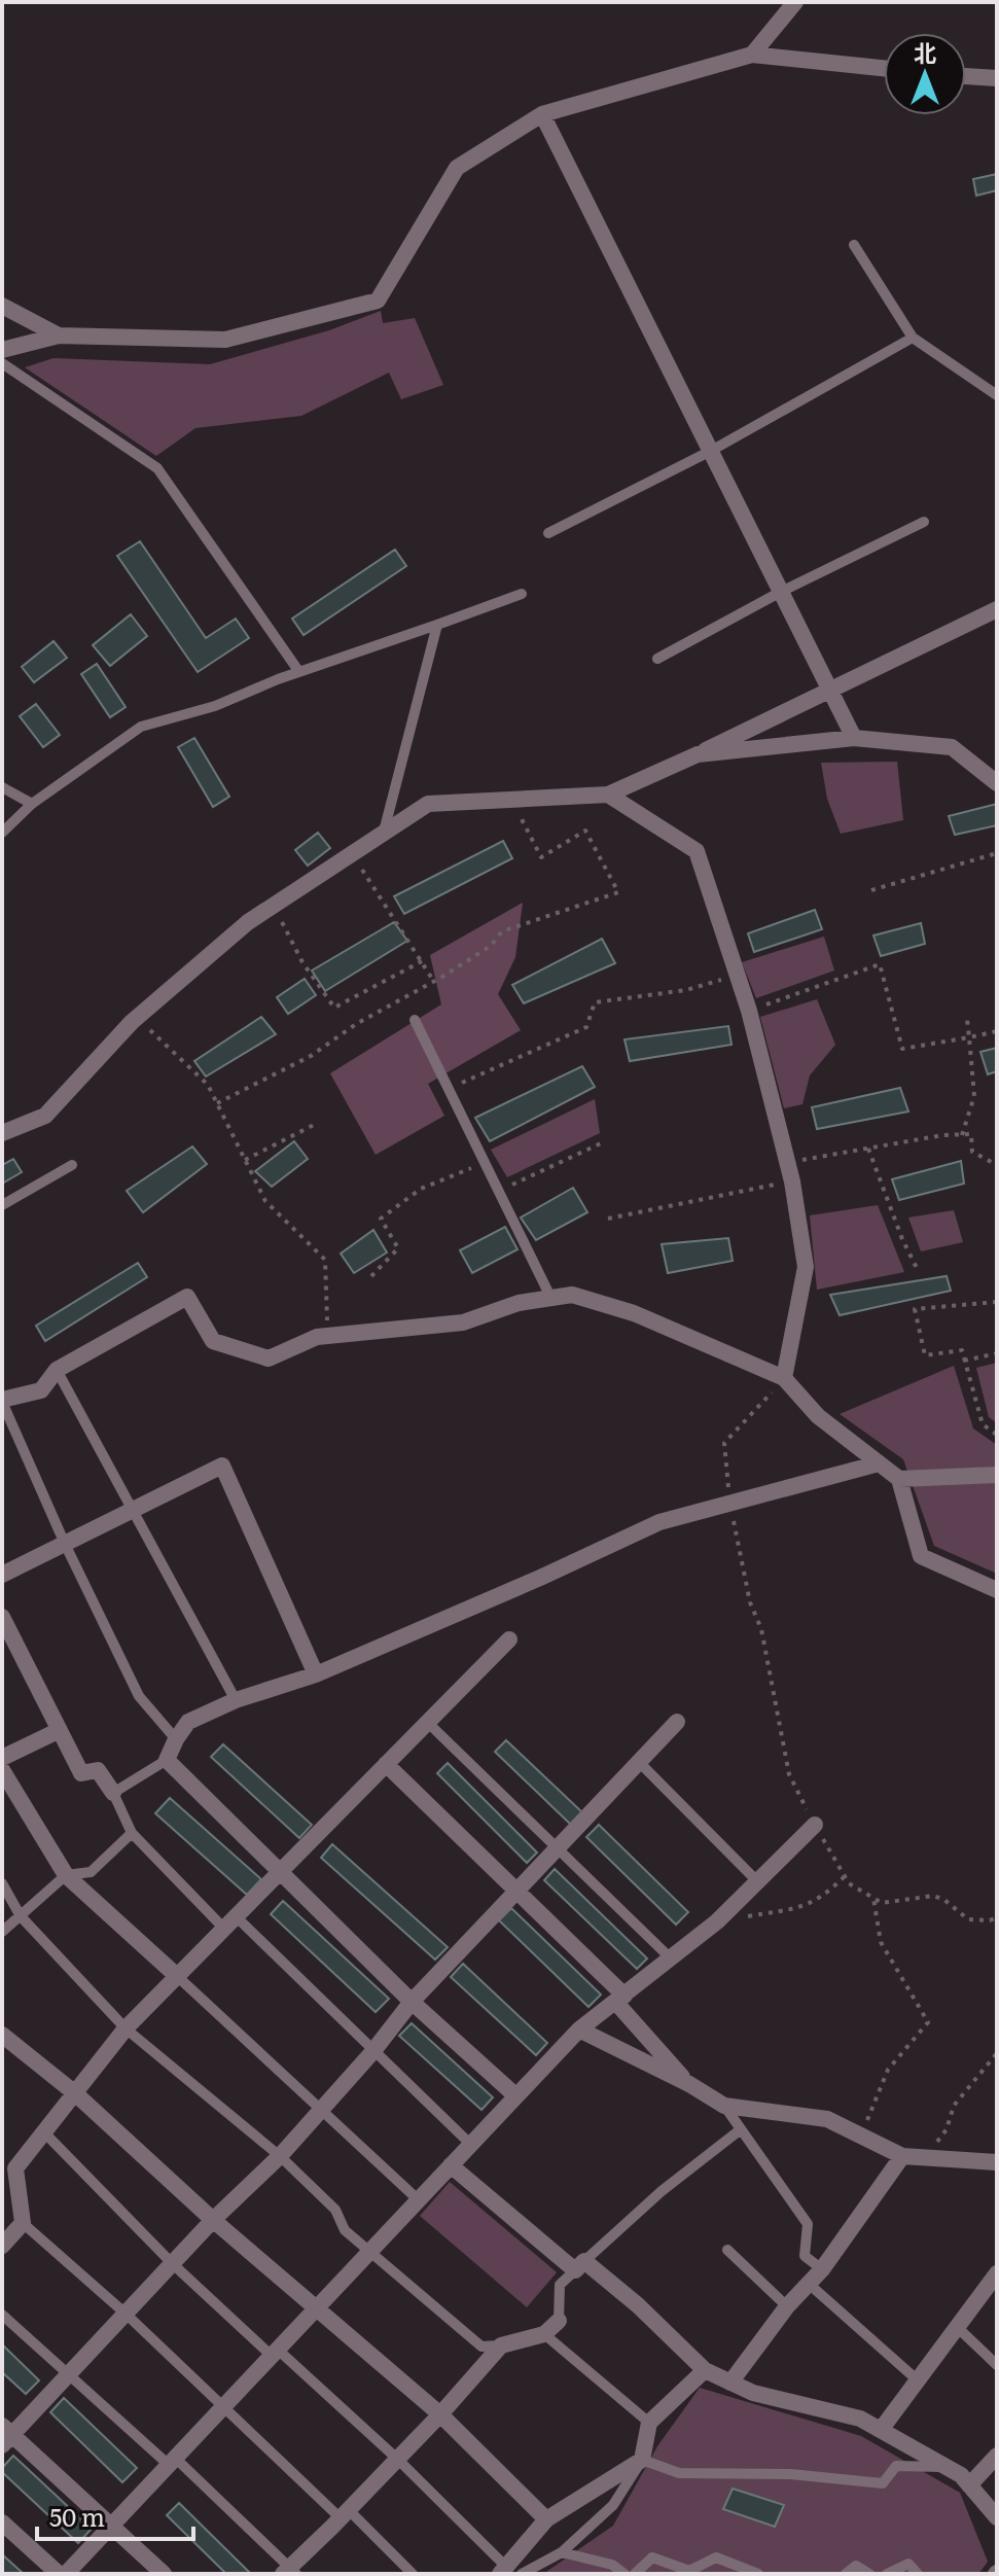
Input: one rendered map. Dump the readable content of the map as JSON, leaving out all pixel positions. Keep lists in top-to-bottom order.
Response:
{
  "scale_bar": "50 m",
  "north": "top"
}
